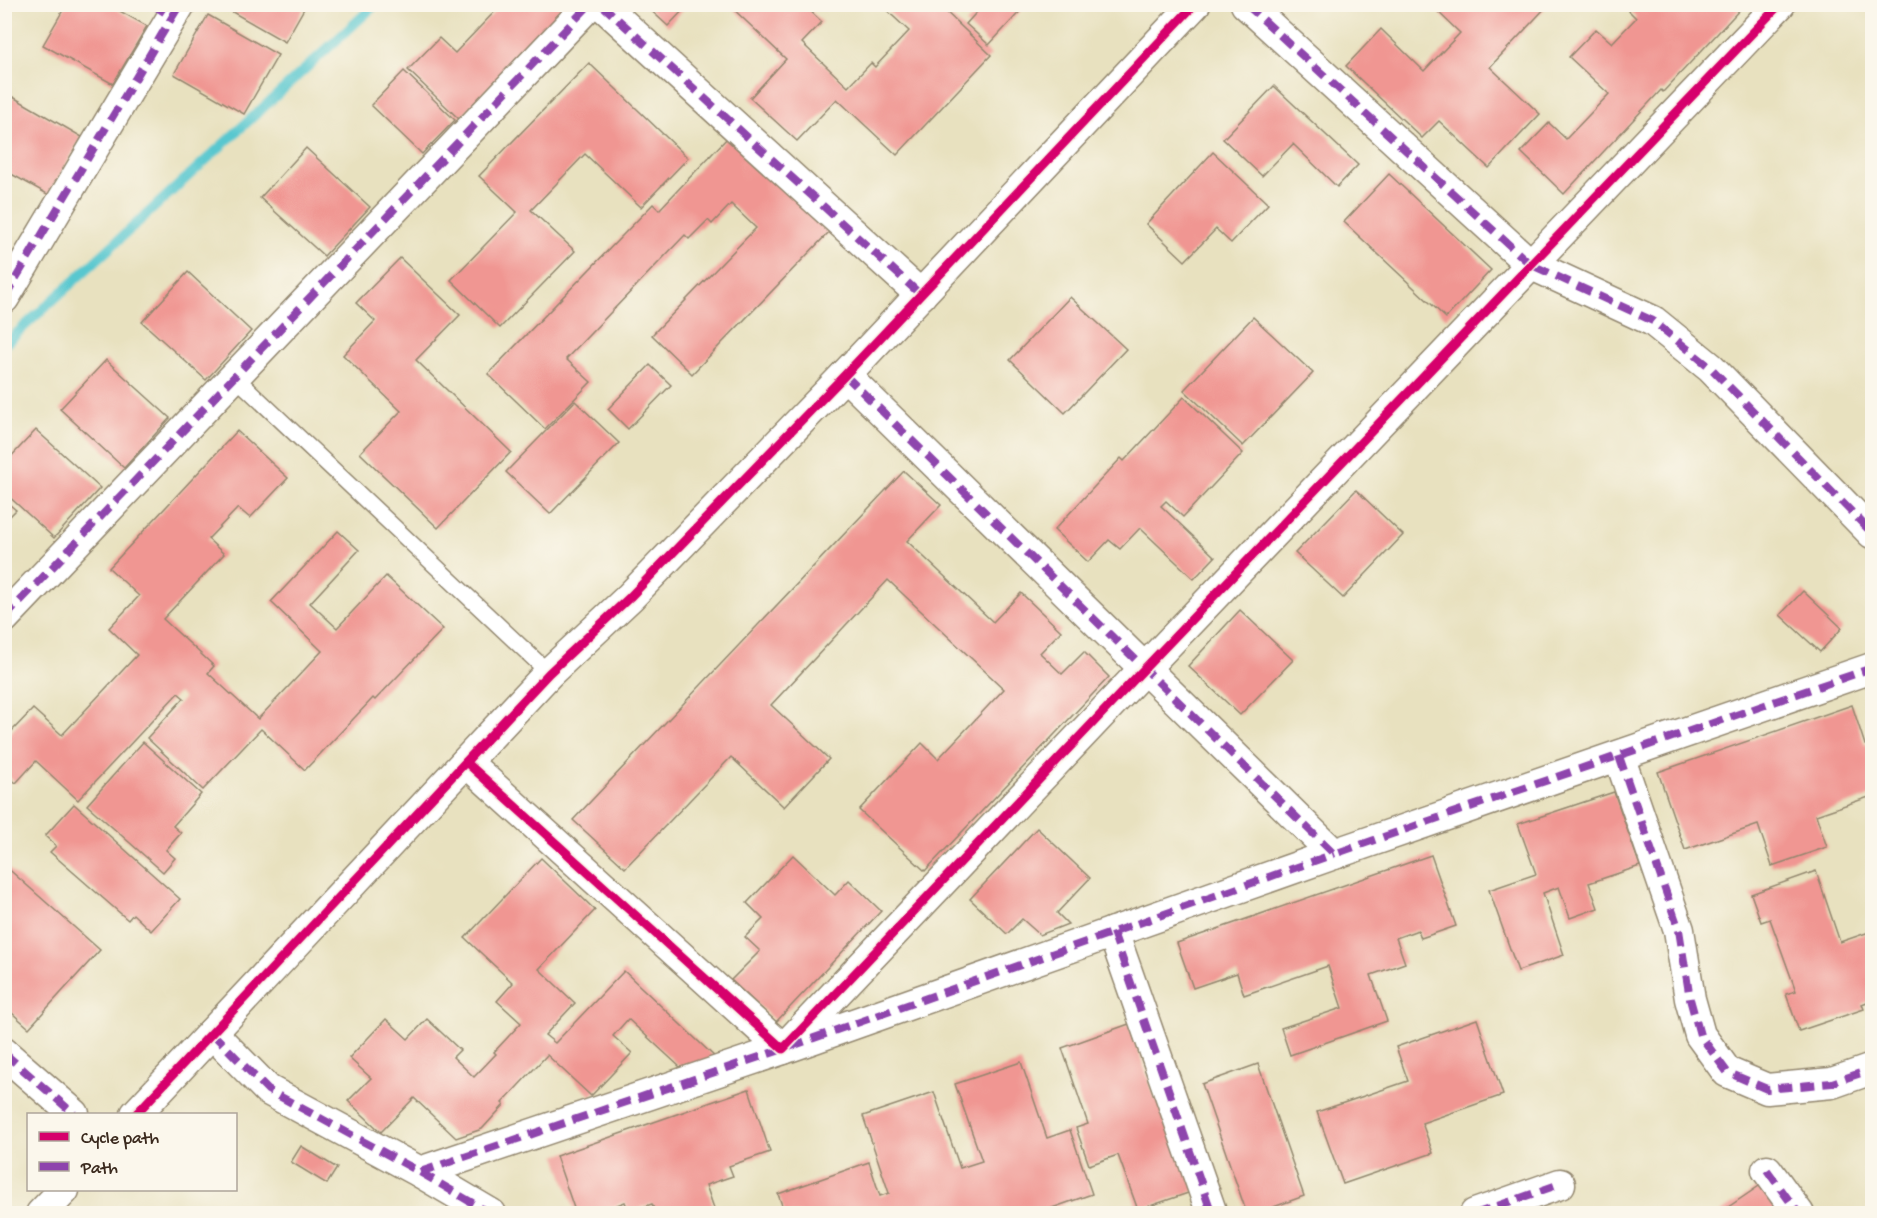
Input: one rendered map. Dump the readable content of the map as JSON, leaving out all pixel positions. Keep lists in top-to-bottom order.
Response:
{
  "legend": ["Cycle path", "Path"]
}
